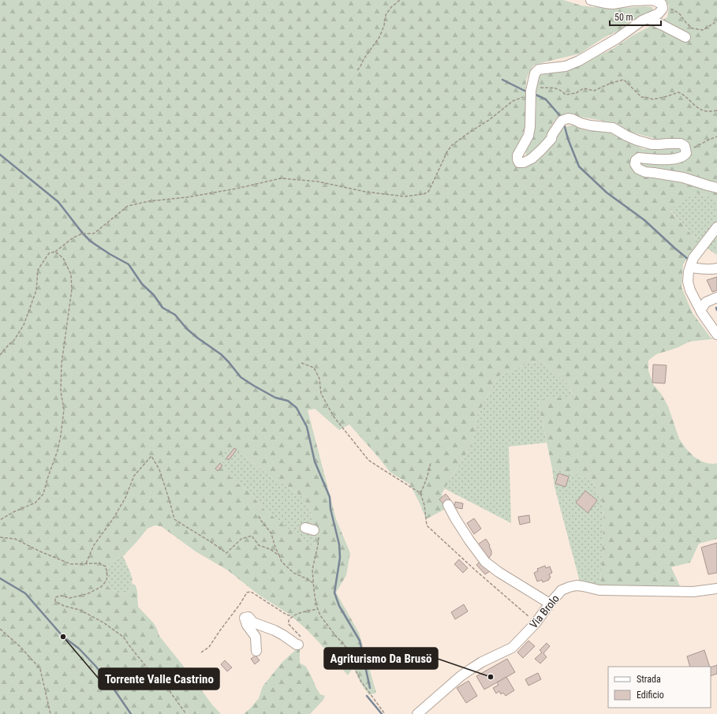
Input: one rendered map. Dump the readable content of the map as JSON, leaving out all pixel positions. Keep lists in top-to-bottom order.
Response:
{
  "streets": {
    "street": ["Via Brolo"]
  },
  "places": ["Torrente Valle Castrino", "Agriturismo Da Brusö"],
  "legend": ["Strada", "Edificio"],
  "scale_bar": "50 m"
}
